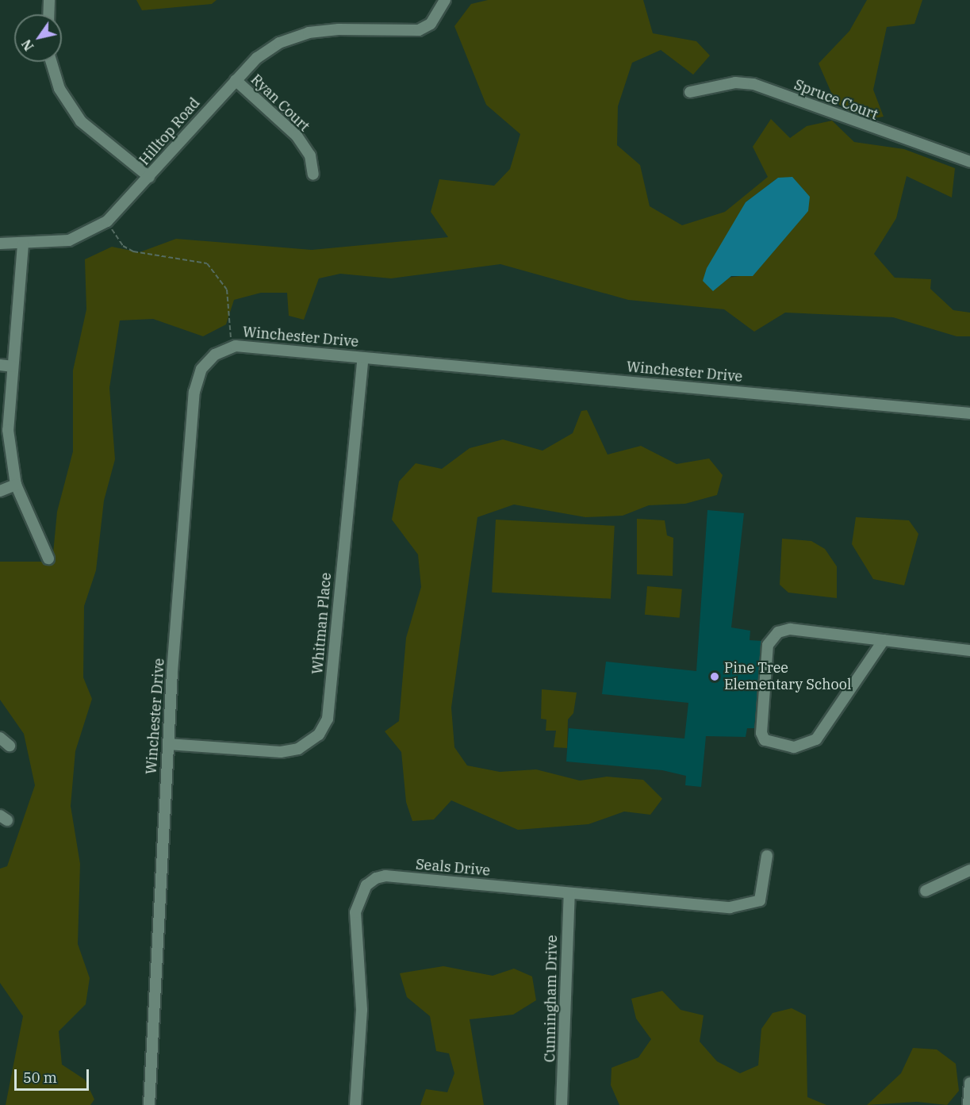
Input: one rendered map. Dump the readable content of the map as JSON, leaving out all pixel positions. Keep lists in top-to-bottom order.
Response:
{
  "streets": {
    "street": [
      "Spruce Court",
      "Ryan Court",
      "Hilltop Road",
      "Winchester Drive",
      "Whitman Place",
      "Seals Drive",
      "Cunningham Drive"
    ]
  },
  "crossings": [
    ["Ryan Court", "Hilltop Road"],
    ["Winchester Drive", "Whitman Place"],
    ["Seals Drive", "Cunningham Drive"]
  ],
  "places": ["Pine Tree Elementary School"],
  "scale_bar": "50 m",
  "north": "bottom left"
}
